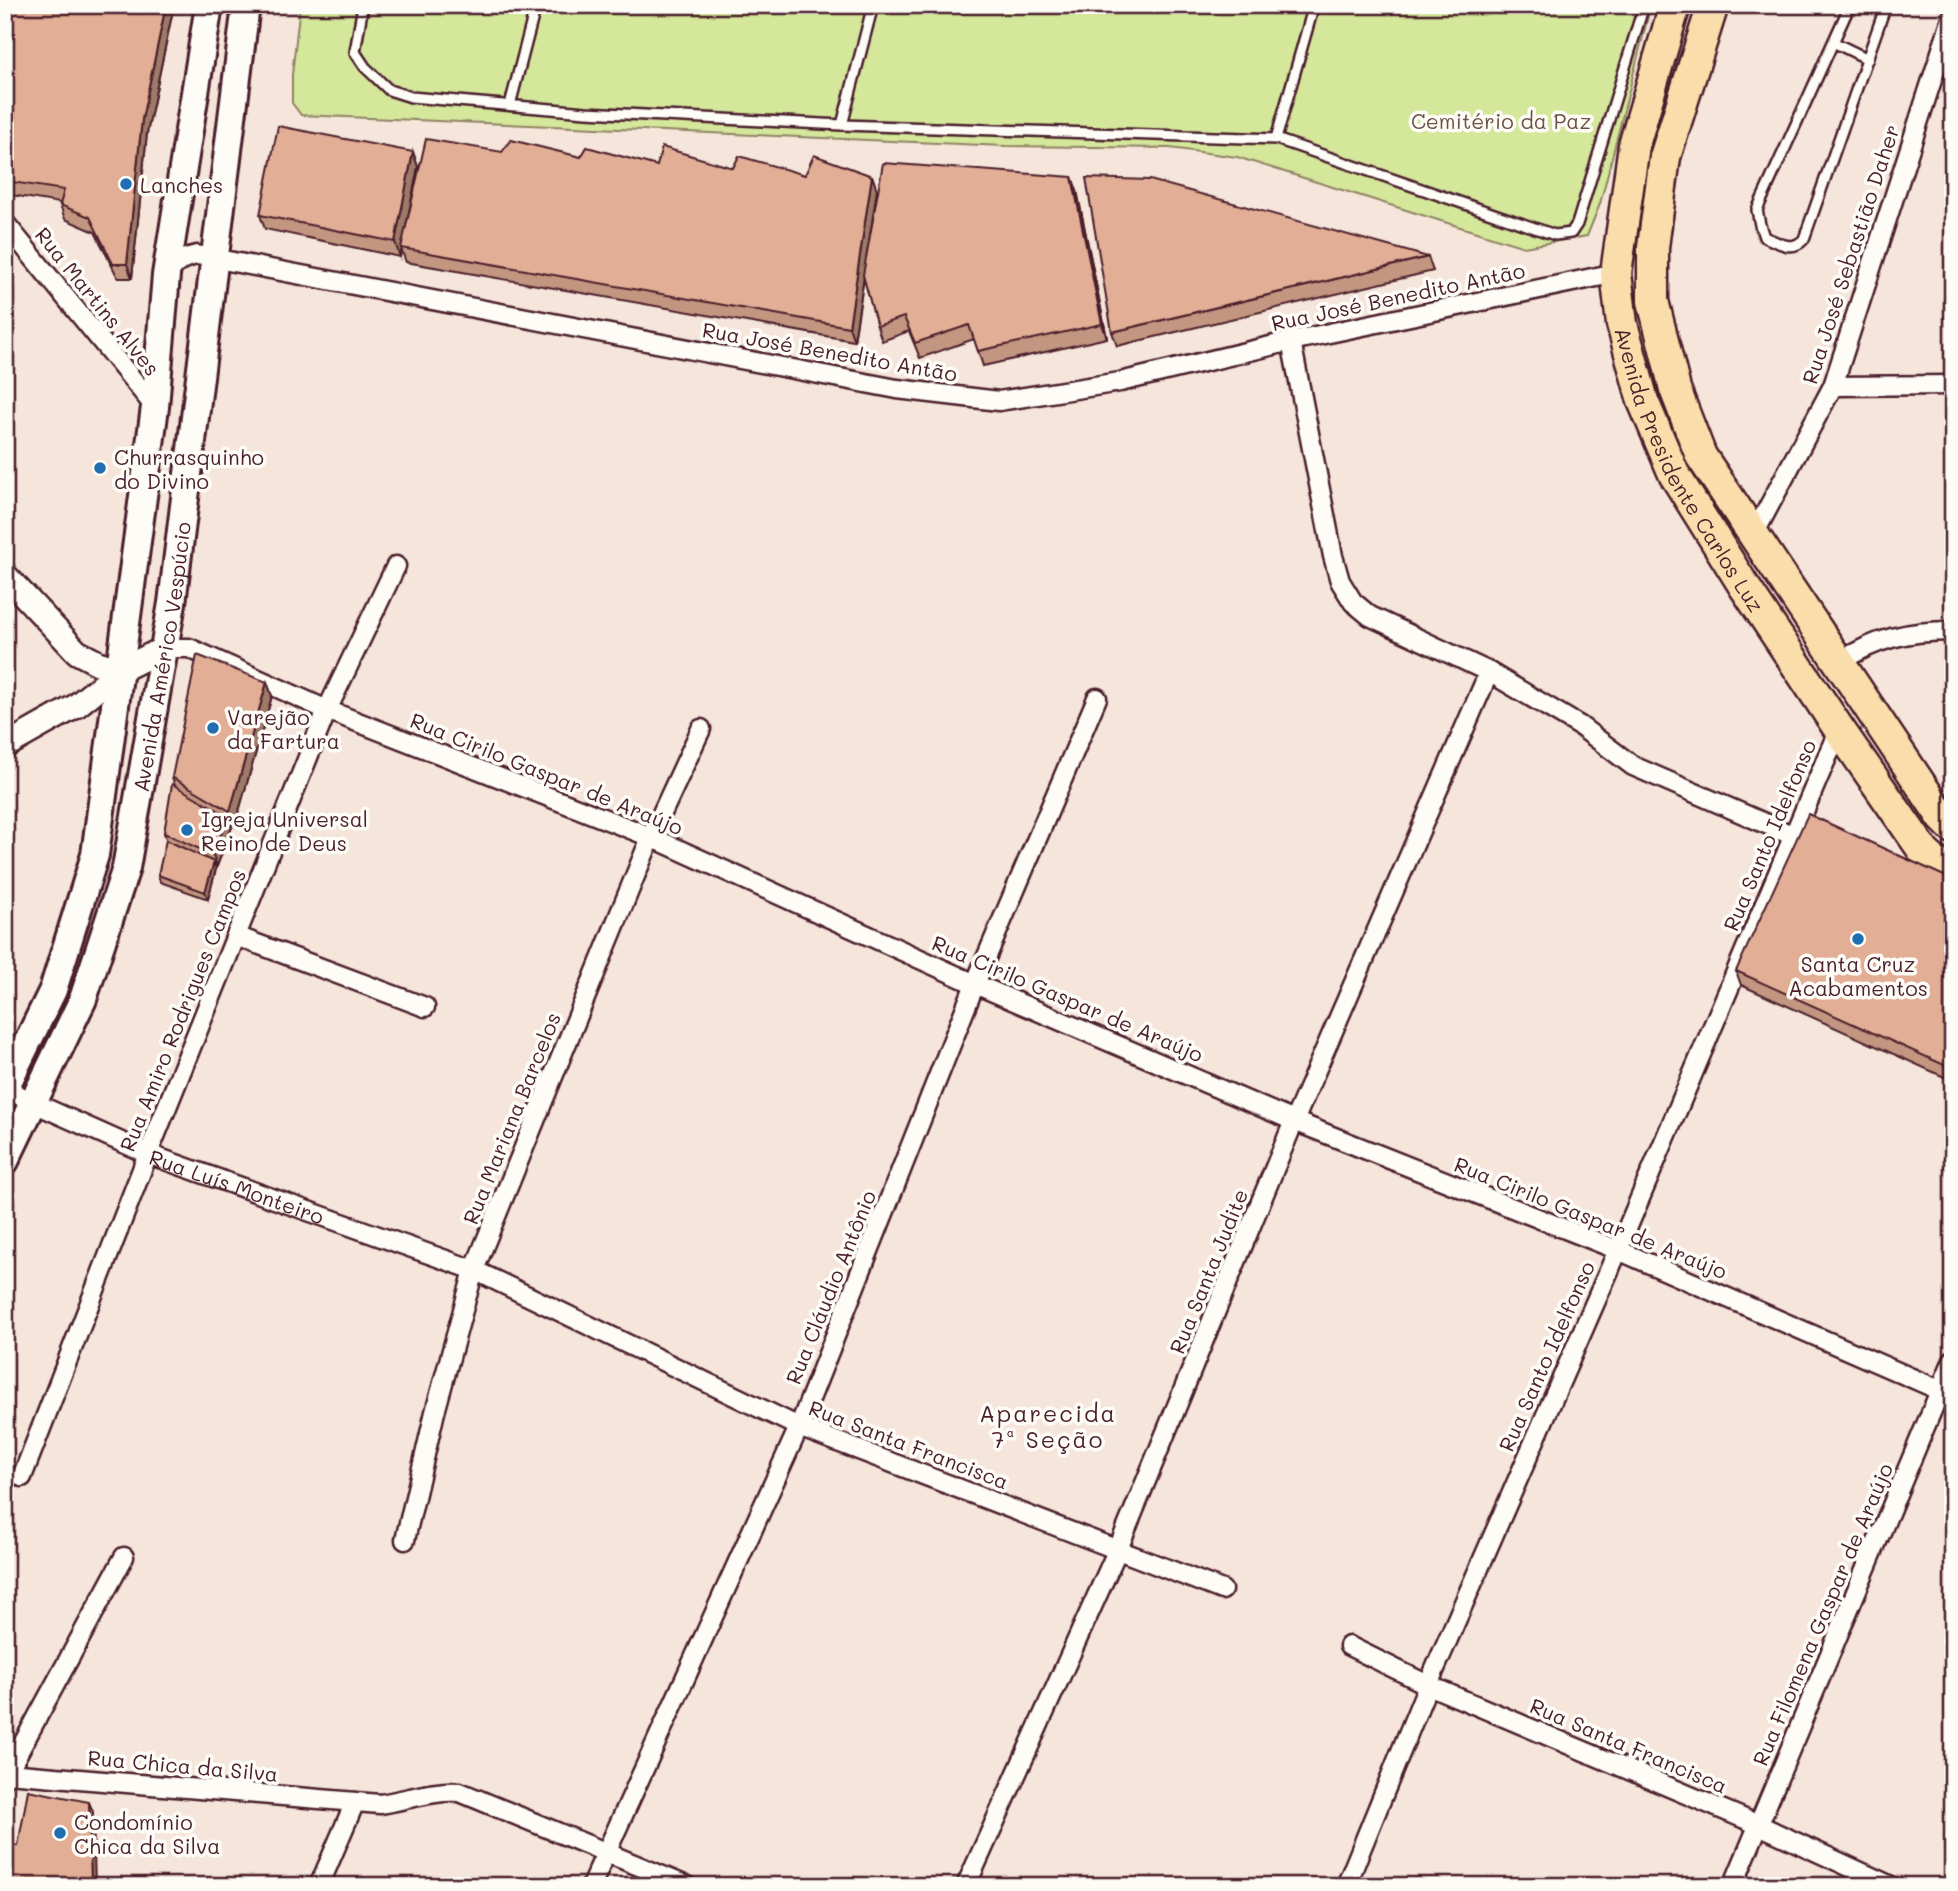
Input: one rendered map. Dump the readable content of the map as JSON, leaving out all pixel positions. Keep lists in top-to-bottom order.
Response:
{
  "streets": {
    "main road": ["Avenida Presidente Carlos Luz", "Avenida Américo Vespúcio"],
    "street": [
      "Rua José Sebastião Daher",
      "Rua José Benedito Antão",
      "Rua Martins Alves",
      "Rua Cirilo Gaspar de Araújo",
      "Rua Santo Idelfonso",
      "Rua Amiro Rodrigues Campos",
      "Rua Mariana Barcelos",
      "Rua Luís Monteiro",
      "Rua Santa Judite",
      "Rua Cláudio Antônio",
      "Rua Santa Francisca",
      "Rua Filomena Gaspar de Araújo",
      "Rua Chica da Silva"
    ]
  },
  "crossings": [
    ["Rua José Sebastião Daher", "Avenida Presidente Carlos Luz"],
    ["Rua José Benedito Antão", "Avenida Presidente Carlos Luz"],
    ["Rua José Benedito Antão", "Avenida Américo Vespúcio"],
    ["Rua Martins Alves", "Avenida Américo Vespúcio"],
    ["Avenida Presidente Carlos Luz", "Rua Santo Idelfonso"],
    ["Avenida Américo Vespúcio", "Rua Cirilo Gaspar de Araújo"],
    ["Avenida Américo Vespúcio", "Rua Luís Monteiro"],
    ["Rua Cirilo Gaspar de Araújo", "Rua Santo Idelfonso"],
    ["Rua Cirilo Gaspar de Araújo", "Rua Amiro Rodrigues Campos"],
    ["Rua Cirilo Gaspar de Araújo", "Rua Mariana Barcelos"],
    ["Rua Cirilo Gaspar de Araújo", "Rua Santa Judite"],
    ["Rua Cirilo Gaspar de Araújo", "Rua Cláudio Antônio"],
    ["Rua Cirilo Gaspar de Araújo", "Rua Filomena Gaspar de Araújo"],
    ["Rua Santo Idelfonso", "Rua Santa Francisca"],
    ["Rua Amiro Rodrigues Campos", "Rua Luís Monteiro"],
    ["Rua Mariana Barcelos", "Rua Luís Monteiro"],
    ["Rua Mariana Barcelos", "Rua Santa Francisca"],
    ["Rua Luís Monteiro", "Rua Santa Francisca"],
    ["Rua Santa Judite", "Rua Santa Francisca"],
    ["Rua Cláudio Antônio", "Rua Santa Francisca"],
    ["Rua Cláudio Antônio", "Rua Chica da Silva"],
    ["Rua Santa Francisca", "Rua Filomena Gaspar de Araújo"]
  ],
  "districts": ["Aparecida 7ª Seção"],
  "parks": ["Cemitério da Paz"],
  "places": [
    "Lanches",
    "Churrasquinho do Divino",
    "Varejão da Fartura",
    "Igreja Universal Reino de Deus",
    "Santa Cruz Acabamentos",
    "Condomínio Chica da Silva"
  ]
}
